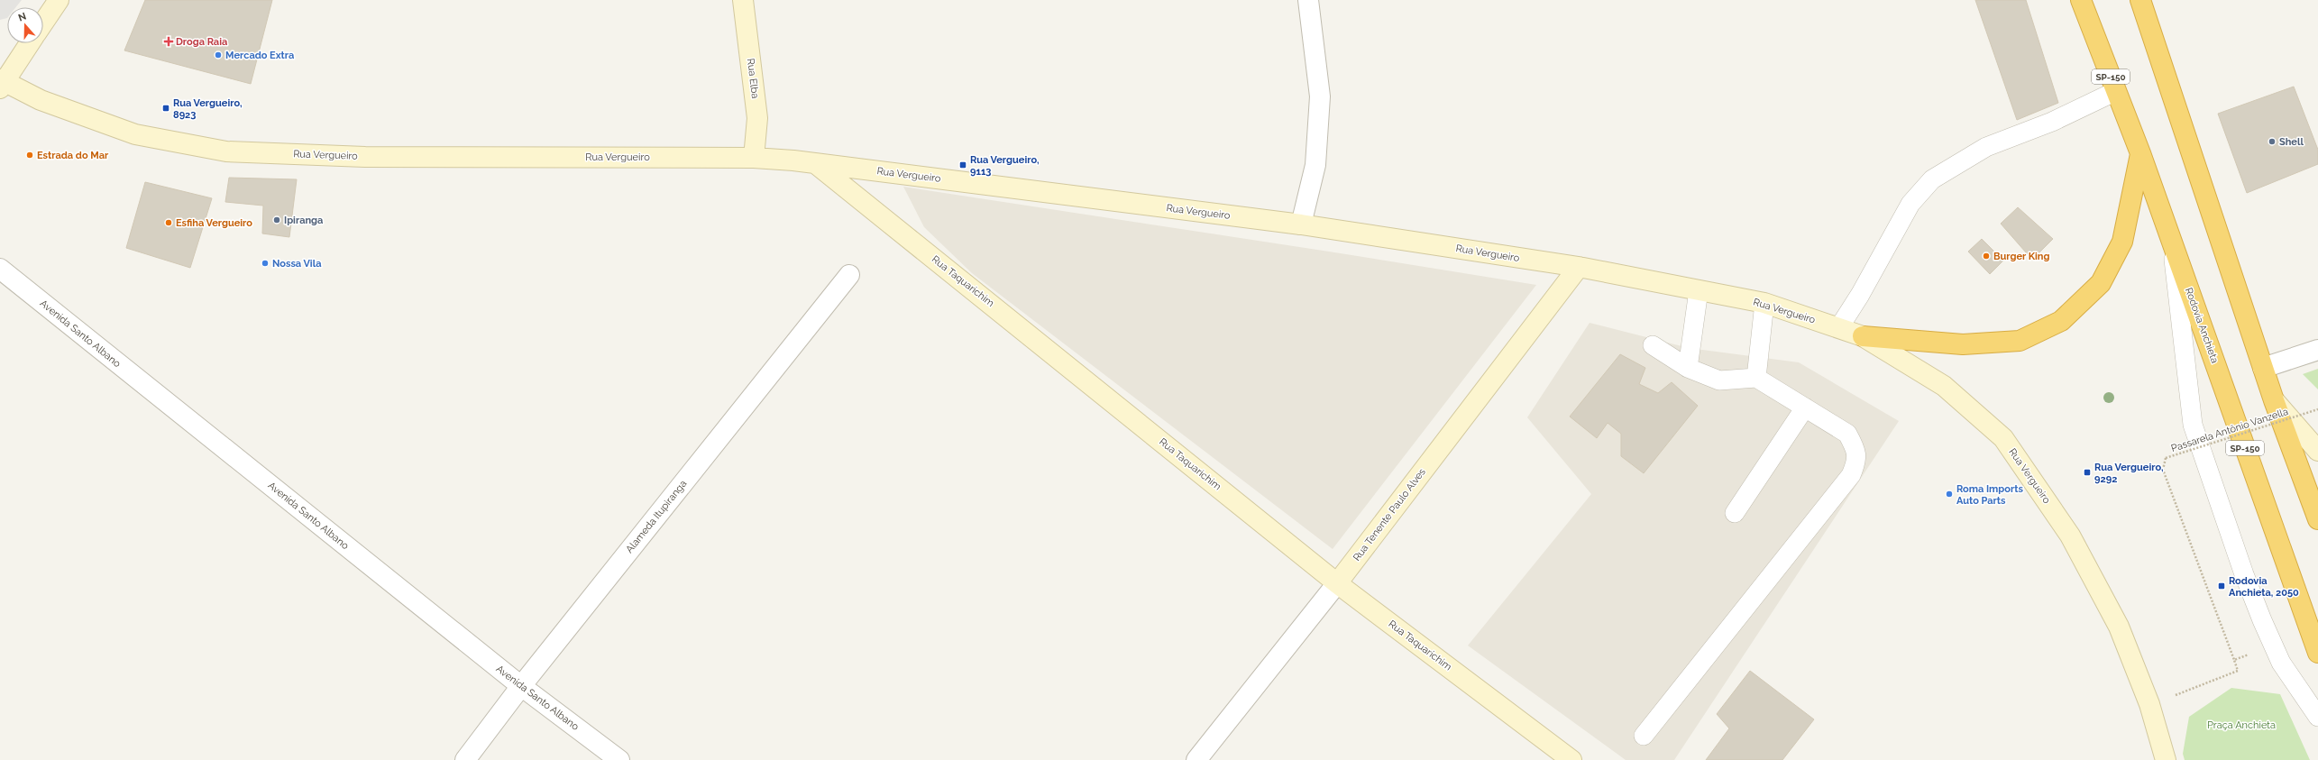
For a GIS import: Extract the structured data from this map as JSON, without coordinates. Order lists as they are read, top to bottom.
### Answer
{
  "streets": {
    "highway": ["SP-150", "Rodovia Anchieta"],
    "main road": [
      "Rua Elba",
      "Rua Vergueiro",
      "Rua Taquarichim",
      "Rua Tenente Paulo Alves"
    ],
    "street": ["Avenida Santo Albano", "Alameda Itupiranga"],
    "path": ["Passarela Antônio Vanzella"]
  },
  "crossings": [
    ["Rua Elba", "Rua Vergueiro"],
    ["Rua Vergueiro", "Rua Taquarichim"],
    ["Rua Vergueiro", "Rua Tenente Paulo Alves"],
    ["Rua Taquarichim", "Rua Tenente Paulo Alves"],
    ["Avenida Santo Albano", "Alameda Itupiranga"]
  ],
  "parks": ["Praça Anchieta"],
  "places": {
    "health": ["Droga Raia"],
    "other": [
      "Mercado Extra",
      "Shell",
      "Estrada do Mar",
      "Ipiranga",
      "Esfiha Vergueiro",
      "Burger King",
      "Nossa Vila",
      "Roma Imports Auto Parts"
    ],
    "transit": [
      "Rua Vergueiro, 8923",
      "Rua Vergueiro, 9113",
      "Rua Vergueiro, 9292",
      "Rodovia Anchieta, 2050"
    ]
  },
  "north": "top"
}
